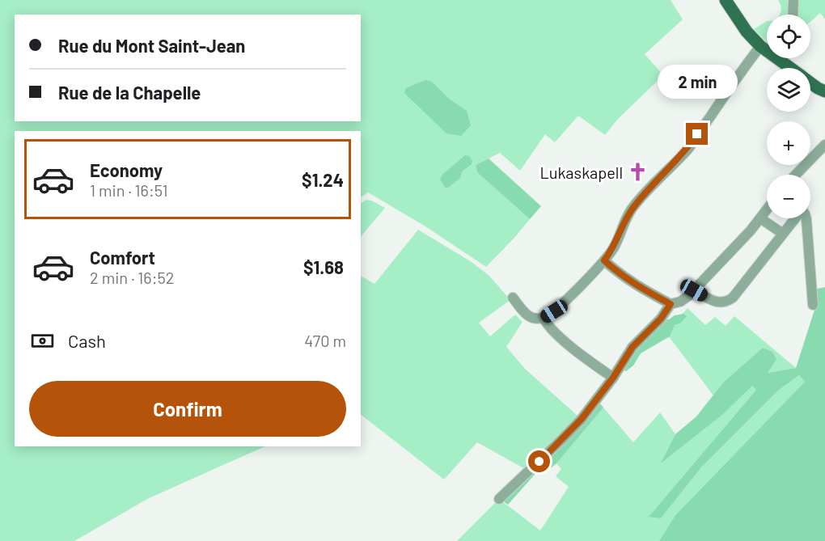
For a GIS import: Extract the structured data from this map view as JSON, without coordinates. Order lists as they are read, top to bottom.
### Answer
{
  "places": {
    "church": ["Lukaskapell"]
  },
  "page": {
    "map_buttons": ["+", "−"],
    "banner": ["Rue du Mont Saint-Jean", "Rue de la Chapelle"],
    "bubble": "2 min",
    "list": [
      {
        "name": "Economy",
        "note": "1 min · 16:51",
        "value": "$1.24"
      },
      {
        "name": "Comfort",
        "note": "2 min · 16:52",
        "value": "$1.68"
      }
    ],
    "pay": ["Cash", "470 m"],
    "buttons": "Confirm"
  }
}
